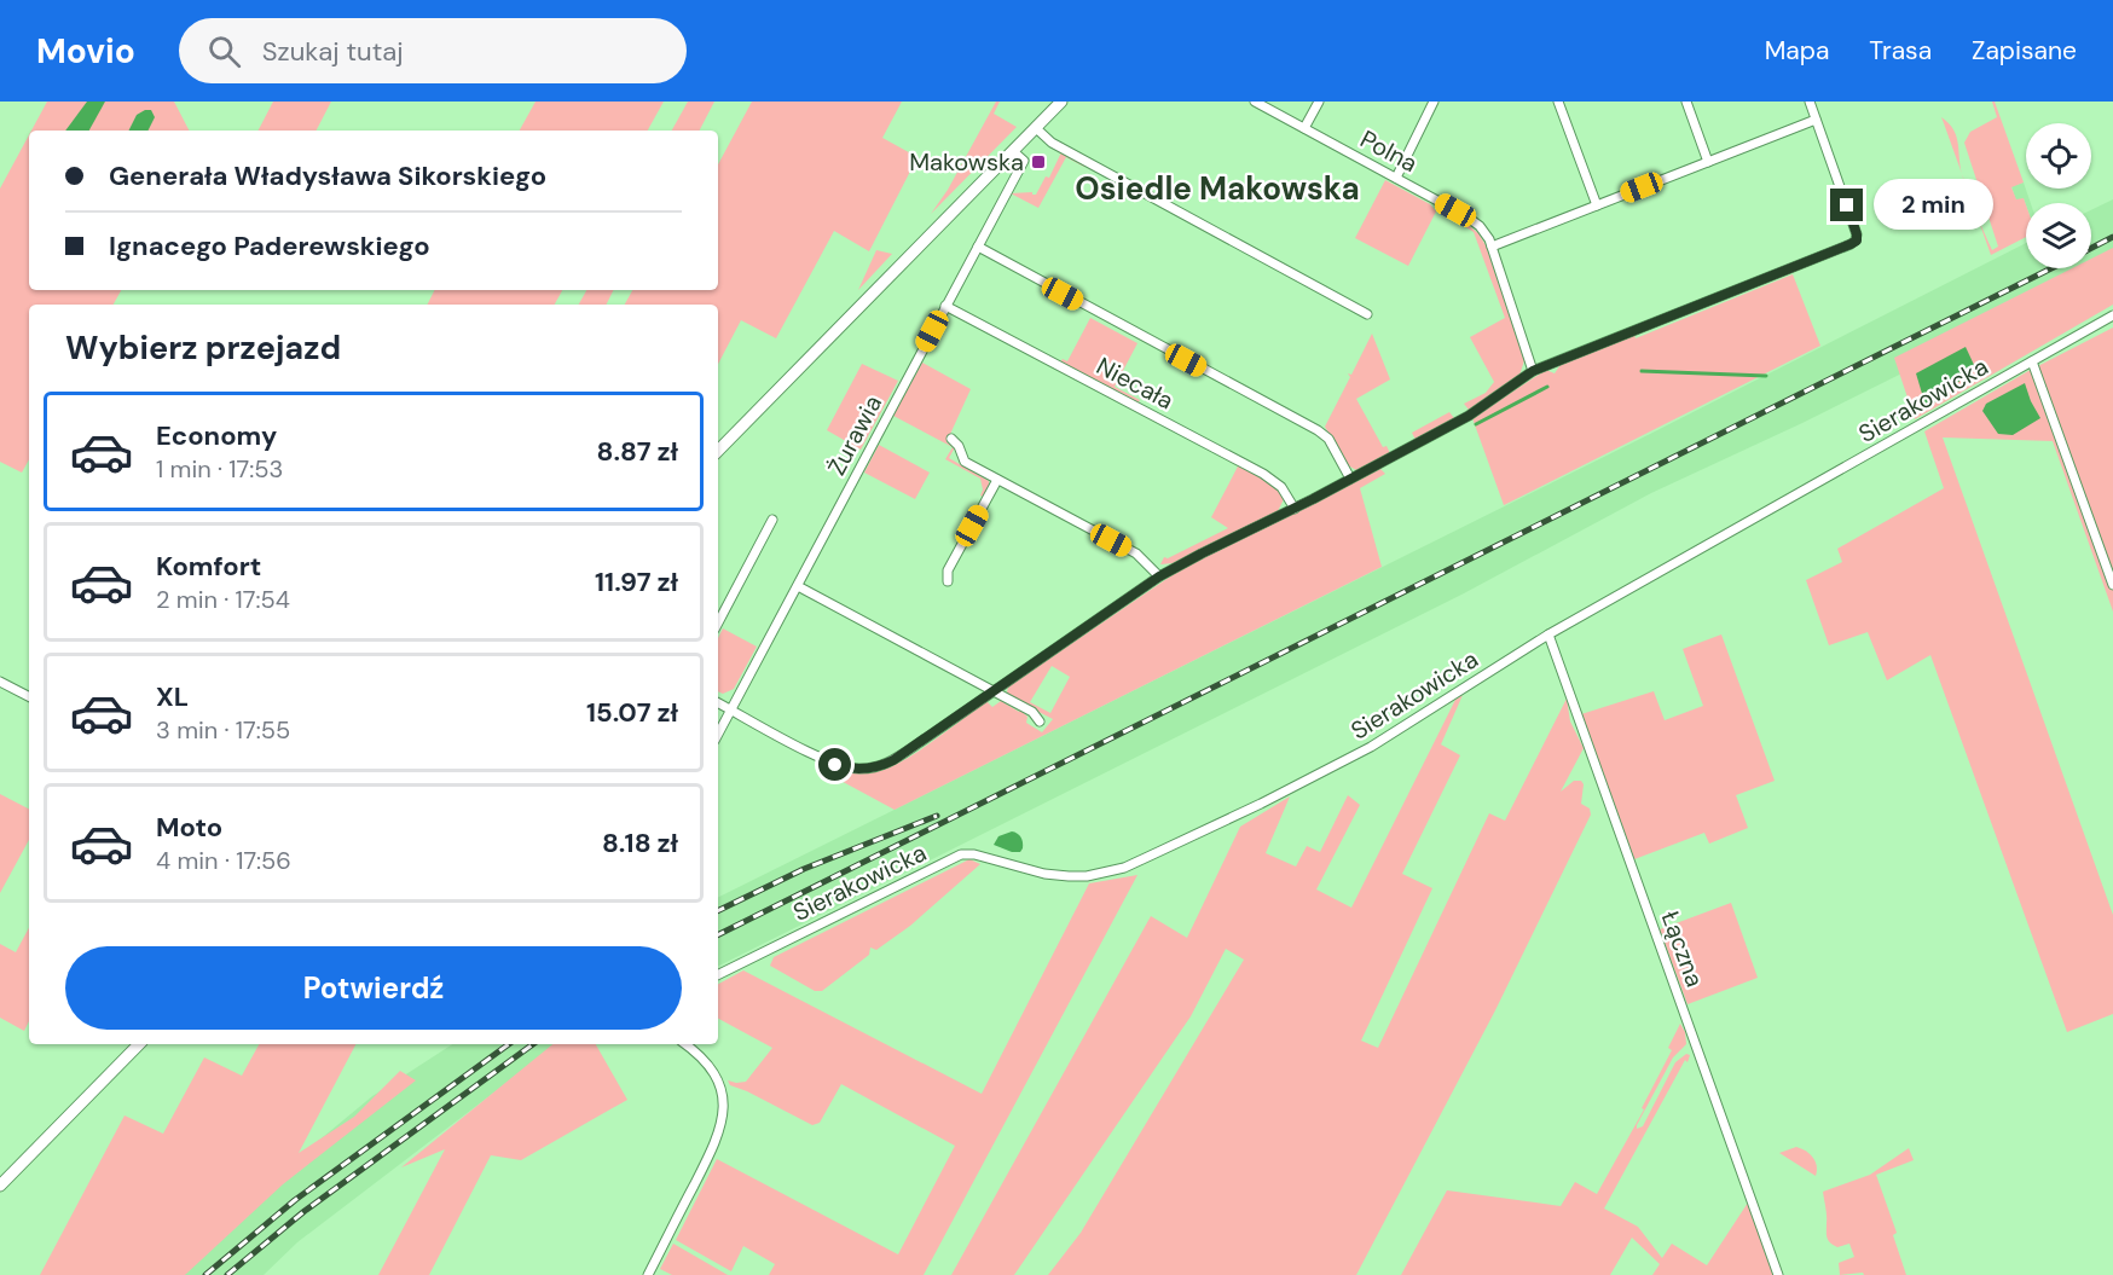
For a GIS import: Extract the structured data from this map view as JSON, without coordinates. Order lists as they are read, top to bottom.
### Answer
{
  "streets": {
    "street": [
      "Polna",
      "Niecała",
      "Sierakowicka",
      "Żurawia",
      "Łączna"
    ]
  },
  "crossings": [
    ["Niecała", "Żurawia"],
    ["Sierakowicka", "Łączna"]
  ],
  "districts": ["Osiedle Makowska"],
  "places": {
    "transit": ["Makowska"]
  },
  "page": {
    "header": "Movio",
    "search": "Szukaj tutaj",
    "nav": ["Mapa", "Trasa", "Zapisane"],
    "banner": ["Generała Władysława Sikorskiego", "Ignacego Paderewskiego"],
    "bubble": "2 min",
    "heading": "Wybierz przejazd",
    "list": [
      {
        "name": "Economy",
        "note": "1 min · 17:53",
        "value": "8.87 zł"
      },
      {
        "name": "Komfort",
        "note": "2 min · 17:54",
        "value": "11.97 zł"
      },
      {
        "name": "XL",
        "note": "3 min · 17:55",
        "value": "15.07 zł"
      },
      {
        "name": "Moto",
        "note": "4 min · 17:56",
        "value": "8.18 zł"
      }
    ],
    "buttons": "Potwierdź"
  }
}
